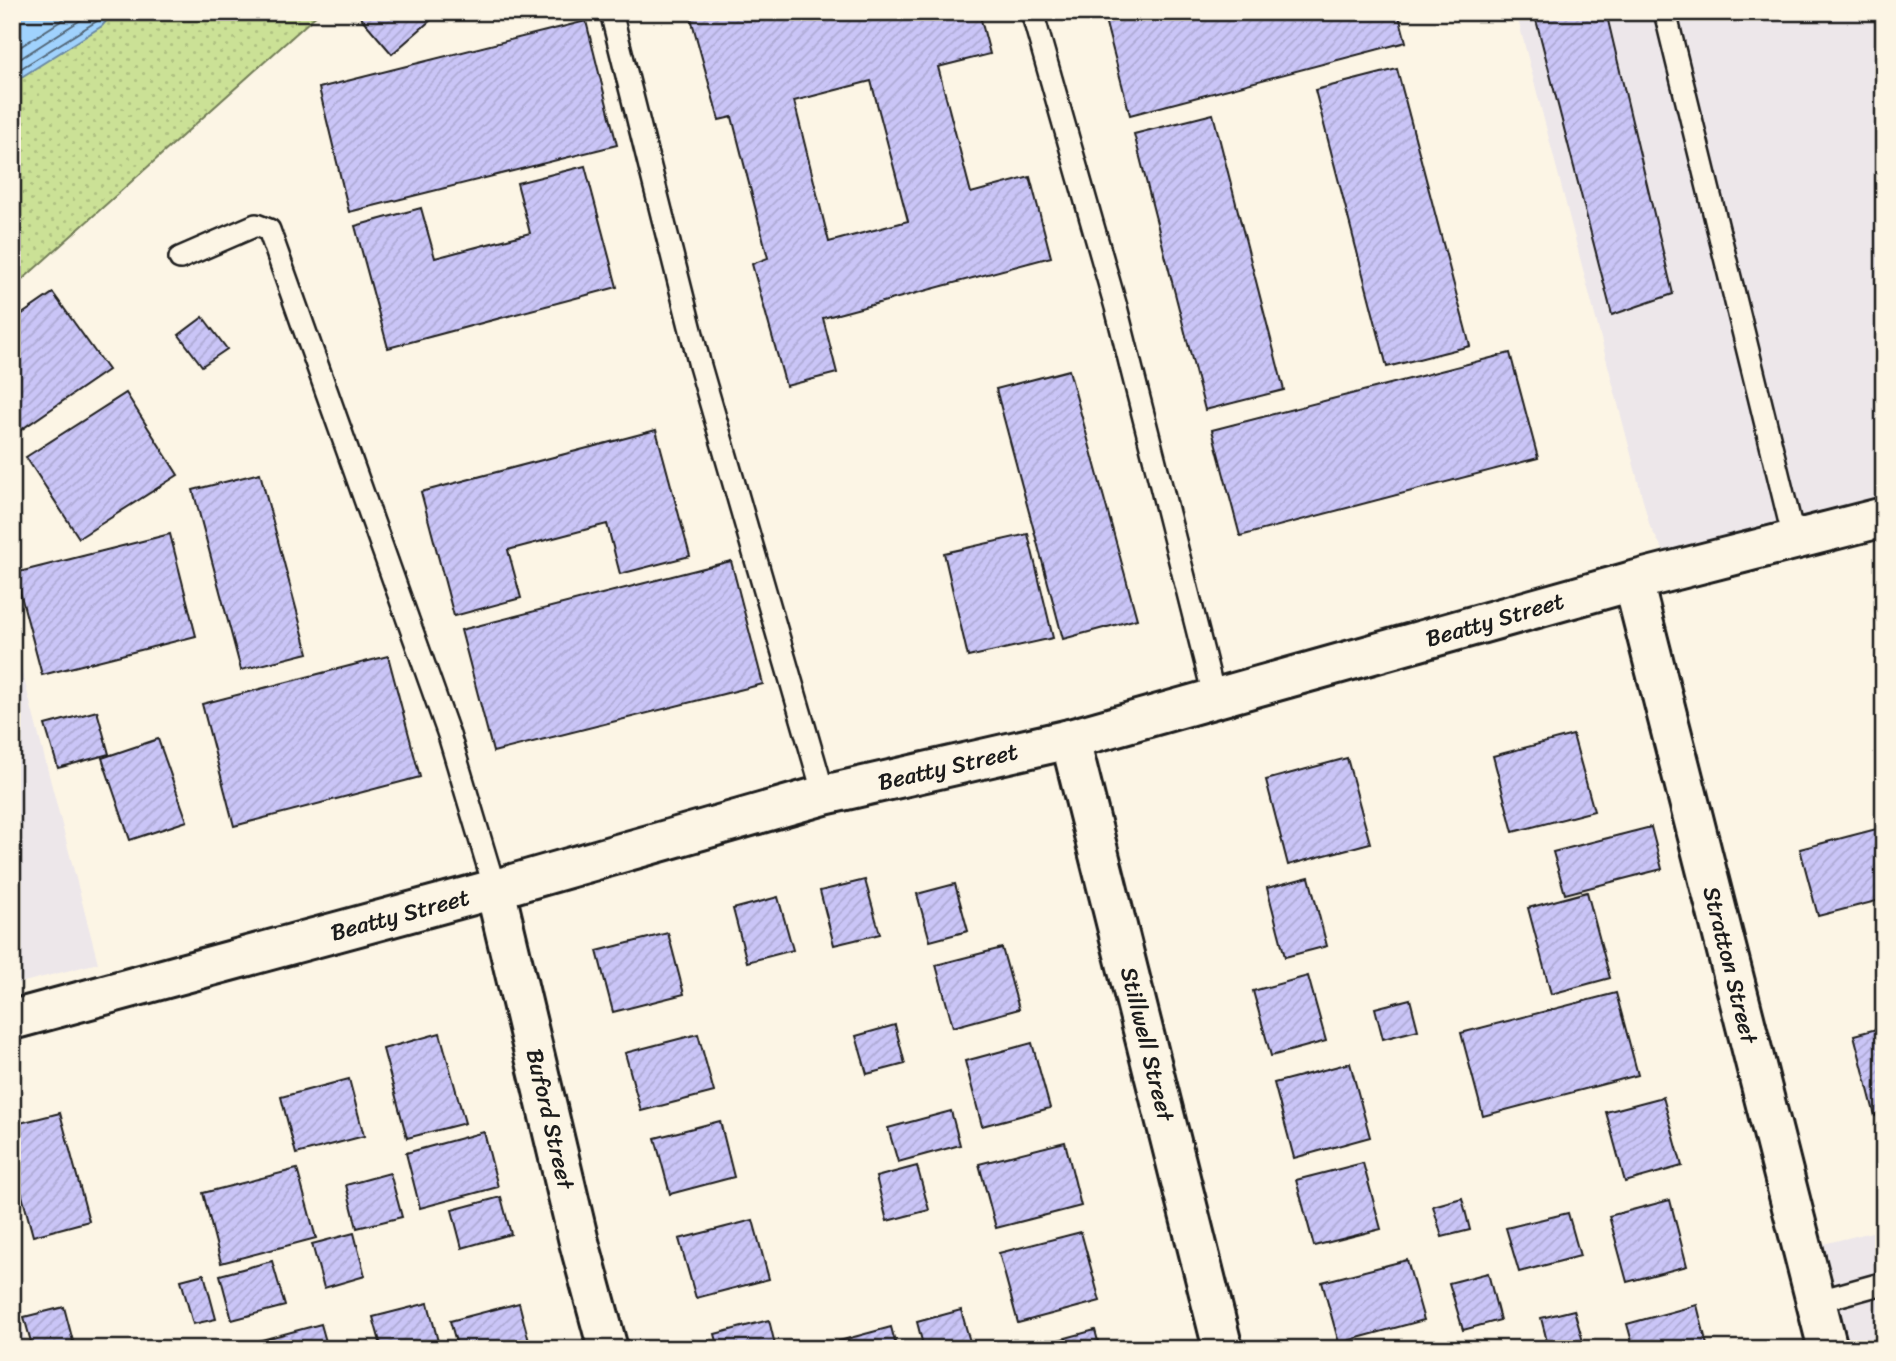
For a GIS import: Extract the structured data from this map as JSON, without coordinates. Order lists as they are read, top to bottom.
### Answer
{
  "streets": {
    "street": [
      "Beatty Street",
      "Stratton Street",
      "Stillwell Street",
      "Buford Street"
    ]
  },
  "crossings": [
    ["Beatty Street", "Stratton Street"],
    ["Beatty Street", "Stillwell Street"],
    ["Beatty Street", "Buford Street"]
  ]
}
